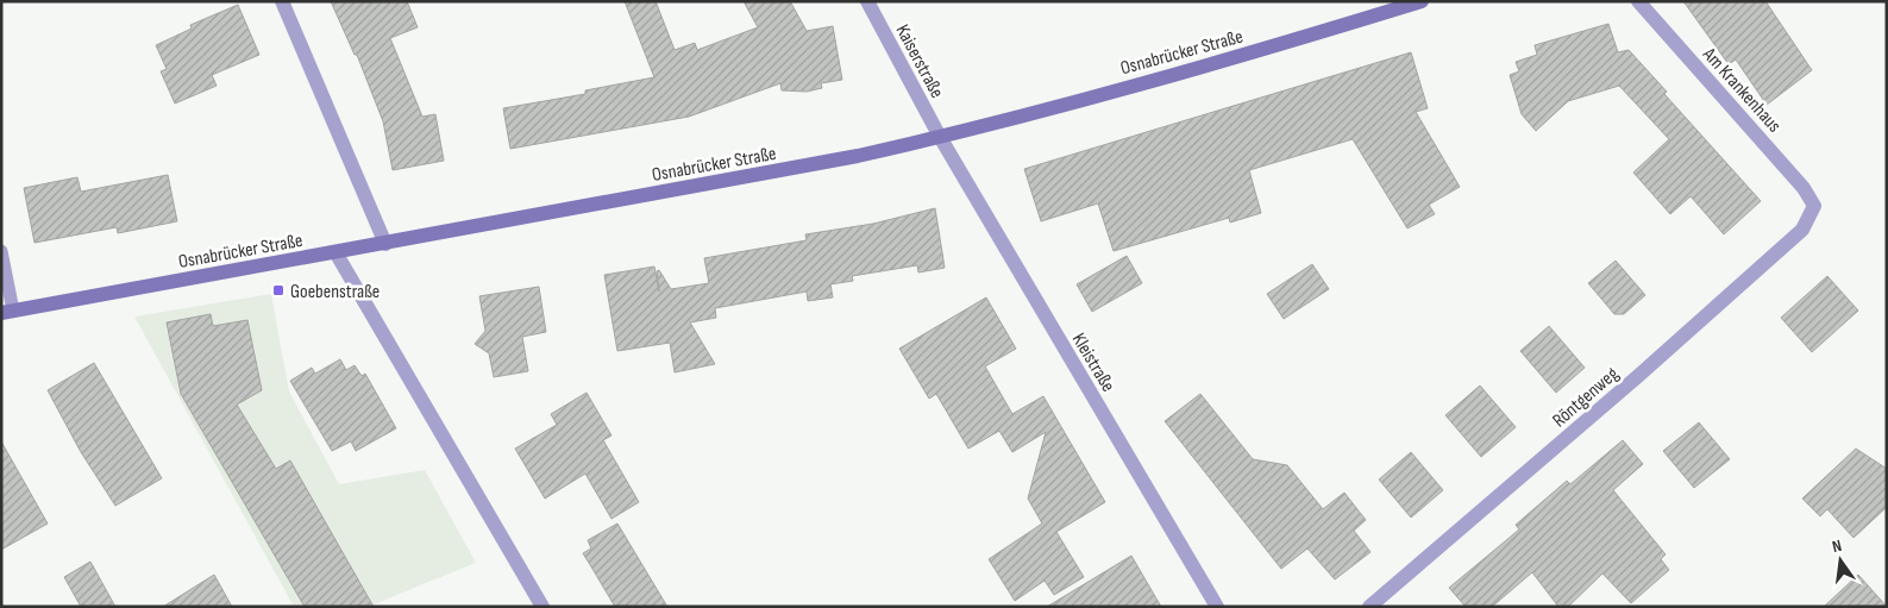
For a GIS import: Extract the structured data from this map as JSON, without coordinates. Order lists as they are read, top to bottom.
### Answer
{
  "streets": {
    "street": [
      "Osnabrücker Straße",
      "Kaiserstraße",
      "Am Krankenhaus",
      "Kleistraße",
      "Röntgenweg"
    ]
  },
  "crossings": [
    ["Osnabrücker Straße", "Kaiserstraße"],
    ["Osnabrücker Straße", "Kleistraße"],
    ["Kaiserstraße", "Kleistraße"],
    ["Am Krankenhaus", "Röntgenweg"]
  ],
  "places": {
    "transit": ["Goebenstraße"]
  },
  "north": "top"
}
